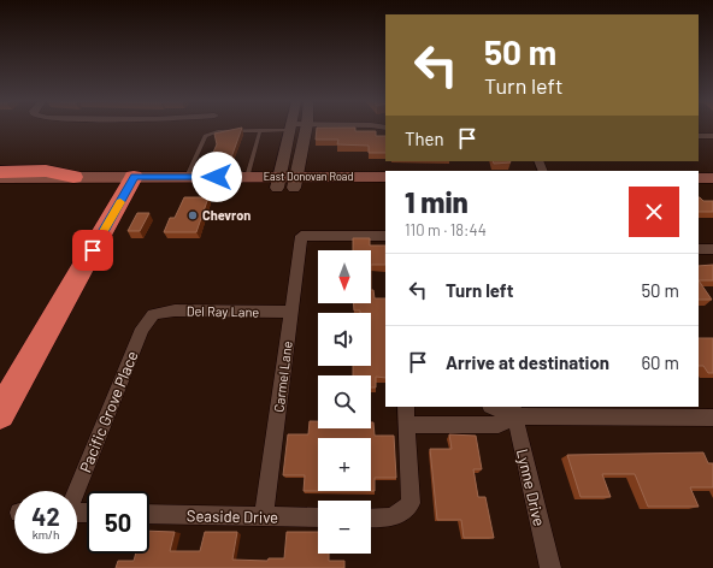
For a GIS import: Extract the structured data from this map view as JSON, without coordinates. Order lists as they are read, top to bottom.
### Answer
{
  "streets": {
    "main road": ["East Donovan Road"],
    "street": [
      "Del Ray Lane",
      "Carmel Lane",
      "Pacific Grove Place",
      "Lynne Drive",
      "Seaside Drive"
    ]
  },
  "crossings": [
    ["Del Ray Lane", "Carmel Lane"],
    ["Del Ray Lane", "Pacific Grove Place"],
    ["Carmel Lane", "Seaside Drive"]
  ],
  "places": ["Chevron"],
  "north": "bottom",
  "page": {
    "turn": ["50 m", "Turn left"],
    "then": "Then",
    "heading": ["1 min", "110 m · 18:44"],
    "map_buttons": ["+", "−"],
    "list": [
      {
        "name": "Turn left",
        "value": "50 m"
      },
      {
        "name": "Arrive at destination",
        "value": "60 m"
      }
    ],
    "speed": "42 km/h",
    "limit": "50"
  }
}
